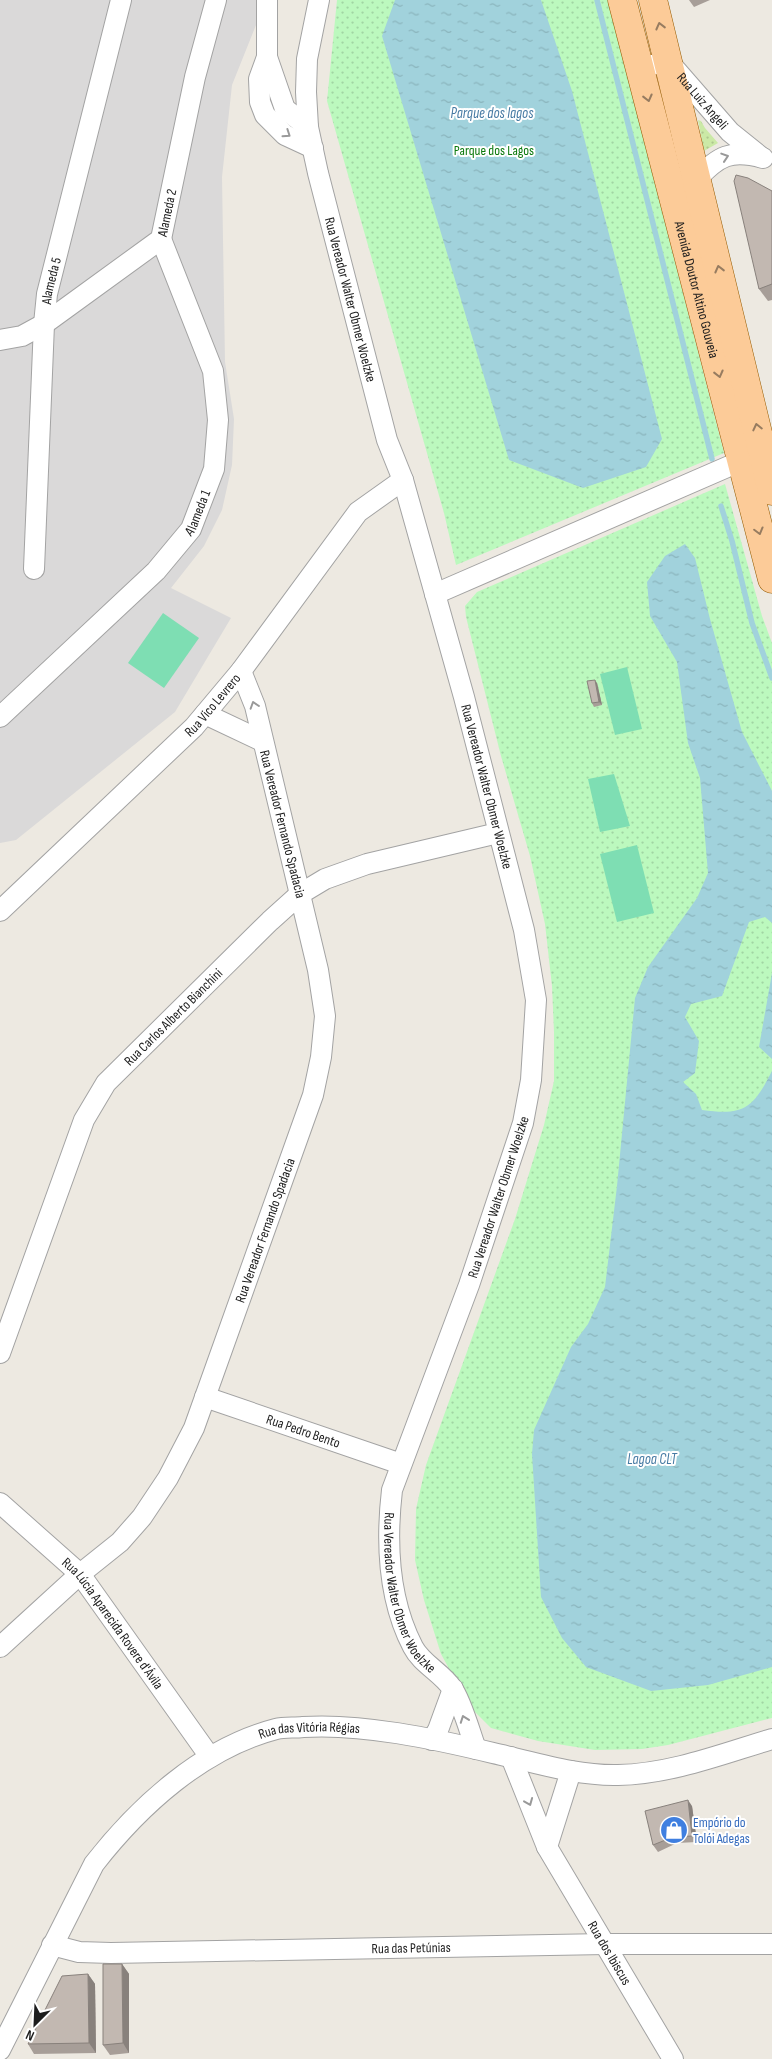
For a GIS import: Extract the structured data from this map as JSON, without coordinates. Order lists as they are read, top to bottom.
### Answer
{
  "streets": {
    "main road": ["Avenida Doutor Altino Gouveia"],
    "street": [
      "Rua Luiz Angeli",
      "Alameda 2",
      "Alameda 5",
      "Rua Vereador Walter Obmer Woelzke",
      "Alameda 1",
      "Rua Vico Levrero",
      "Rua Vereador Fernando Spadacia",
      "Rua Carlos Alberto Bianchini",
      "Rua Pedro Bento",
      "Rua Lúcia Aparecida Rovere d'Ávila",
      "Rua das Vitória Régias",
      "Rua das Petúnias",
      "Rua dos Ibiscus"
    ]
  },
  "crossings": [
    ["Rua Luiz Angeli", "Avenida Doutor Altino Gouveia"],
    ["Alameda 2", "Alameda 5"],
    ["Alameda 2", "Alameda 1"],
    ["Rua Vereador Walter Obmer Woelzke", "Rua Vico Levrero"],
    ["Rua Vereador Walter Obmer Woelzke", "Rua Carlos Alberto Bianchini"],
    ["Rua Vereador Walter Obmer Woelzke", "Rua Pedro Bento"],
    ["Rua Vereador Walter Obmer Woelzke", "Rua das Vitória Régias"],
    ["Rua Vico Levrero", "Rua Vereador Fernando Spadacia"],
    ["Rua Vereador Fernando Spadacia", "Rua Carlos Alberto Bianchini"],
    ["Rua Vereador Fernando Spadacia", "Rua Pedro Bento"],
    ["Rua Vereador Fernando Spadacia", "Rua Lúcia Aparecida Rovere d'Ávila"],
    ["Rua Lúcia Aparecida Rovere d'Ávila", "Rua das Vitória Régias"],
    ["Rua das Vitória Régias", "Rua das Petúnias"],
    ["Rua das Vitória Régias", "Rua dos Ibiscus"],
    ["Rua das Petúnias", "Rua dos Ibiscus"]
  ],
  "water": ["Parque dos lagos", "Lagoa CLT"],
  "parks": ["Parque dos Lagos"],
  "places": {
    "shop": ["Empório do Tolói Adegas"]
  },
  "north": "bottom left"
}
